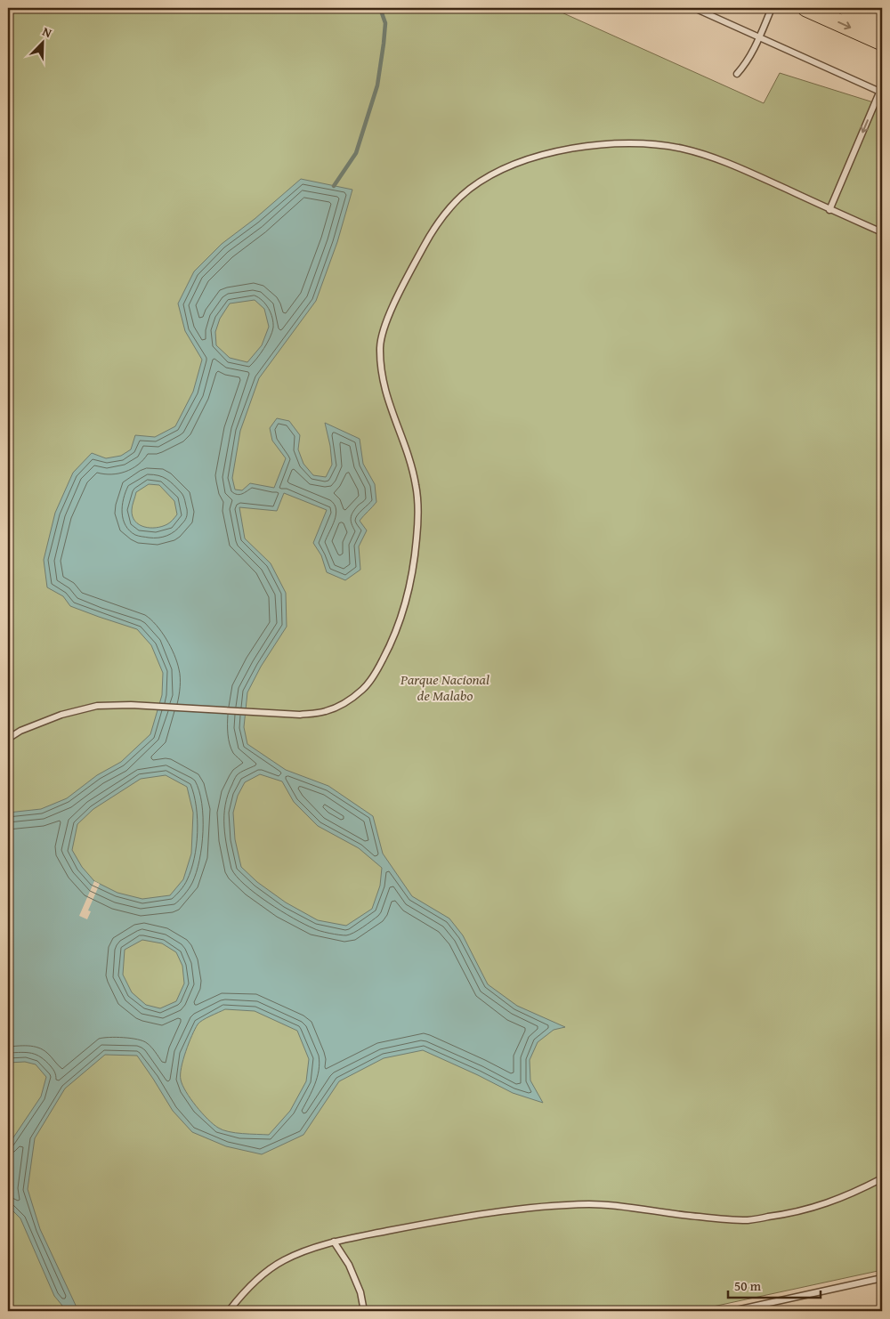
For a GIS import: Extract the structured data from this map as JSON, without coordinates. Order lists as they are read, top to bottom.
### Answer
{
  "parks": ["Parque Nacional de Malabo"],
  "scale_bar": "50 m",
  "north": "top right"
}
